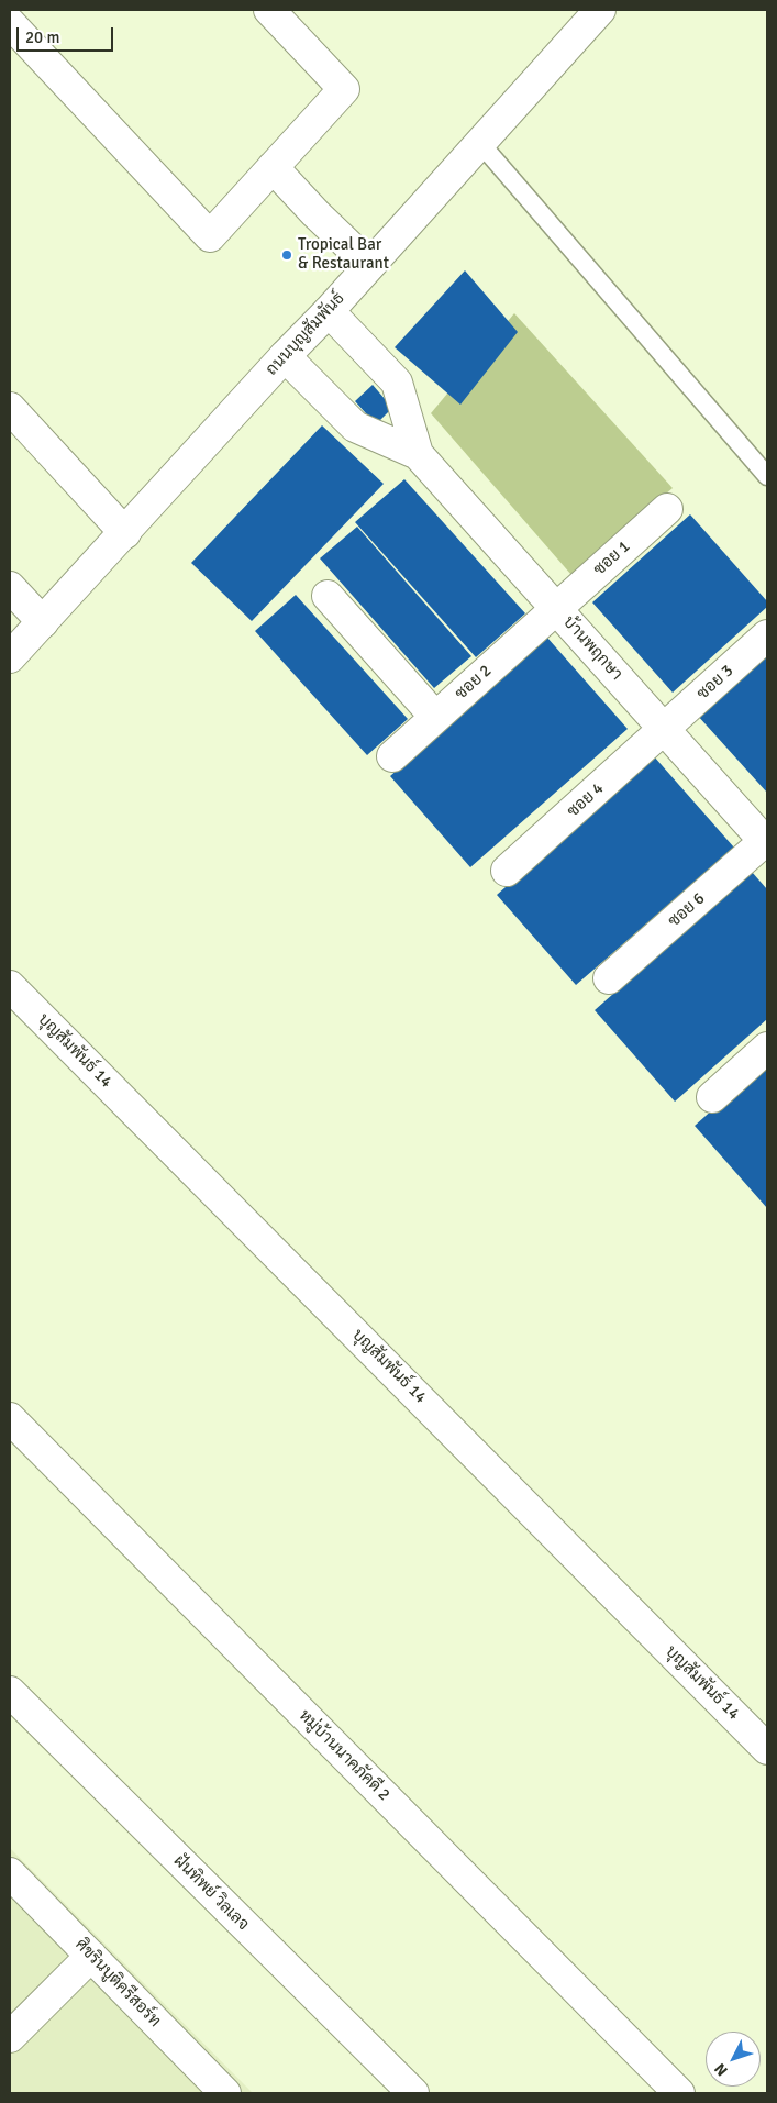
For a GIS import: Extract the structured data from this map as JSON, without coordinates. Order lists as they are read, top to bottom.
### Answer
{
  "streets": {
    "street": [
      "ถนนบุญสัมพันธ์",
      "ซอย 1",
      "บ้านพฤกษา",
      "ซอย 2",
      "ซอย 3",
      "ซอย 4",
      "ซอย 6",
      "บุญสัมพันธ์ 14",
      "หมู่บ้านนาคภัคดี 2",
      "ฝันทิพย์ วิลเลจ",
      "ศิขรินบูติครีสอร์ท"
    ]
  },
  "crossings": [
    ["ถนนบุญสัมพันธ์", "บ้านพฤกษา"],
    ["ซอย 1", "บ้านพฤกษา"],
    ["ซอย 1", "ซอย 2"],
    ["บ้านพฤกษา", "ซอย 2"],
    ["บ้านพฤกษา", "ซอย 3"],
    ["บ้านพฤกษา", "ซอย 4"],
    ["บ้านพฤกษา", "ซอย 6"],
    ["ซอย 3", "ซอย 4"]
  ],
  "places": ["Tropical Bar & Restaurant"],
  "scale_bar": "20 m",
  "north": "bottom left"
}
